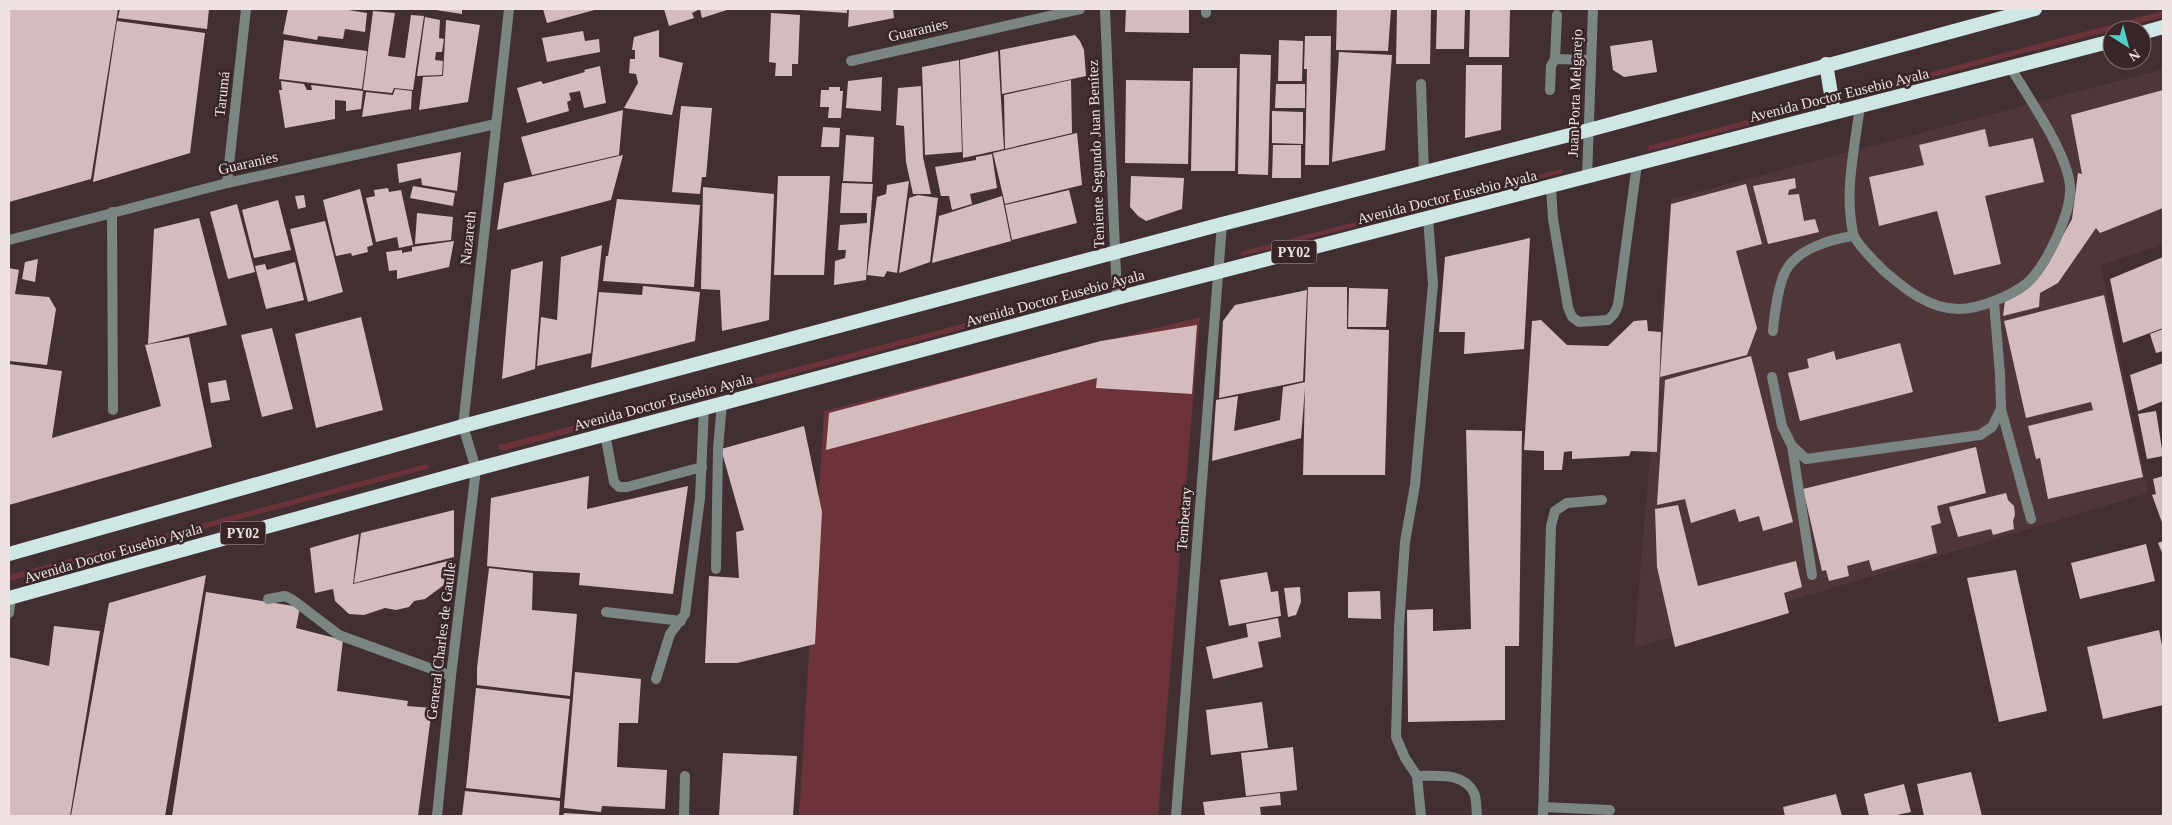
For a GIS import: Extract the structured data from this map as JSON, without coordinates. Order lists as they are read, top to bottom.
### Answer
{
  "streets": {
    "highway": ["Avenida Doctor Eusebio Ayala", "PY02"],
    "street": [
      "Guaranies",
      "Juan Porta Melgarejo",
      "Tarumá",
      "Teniente Segundo Juan Benítez",
      "Nazareth",
      "Tembetary",
      "General Charles de Gaulle"
    ]
  },
  "crossings": [
    ["Guaranies", "Tarumá"],
    ["Guaranies", "Nazareth"],
    ["Juan Porta Melgarejo", "Avenida Doctor Eusebio Ayala"],
    ["Avenida Doctor Eusebio Ayala", "Teniente Segundo Juan Benítez"],
    ["Avenida Doctor Eusebio Ayala", "Nazareth"],
    ["Avenida Doctor Eusebio Ayala", "Tembetary"],
    ["Avenida Doctor Eusebio Ayala", "General Charles de Gaulle"],
    ["Nazareth", "General Charles de Gaulle"]
  ],
  "north": "bottom right"
}
